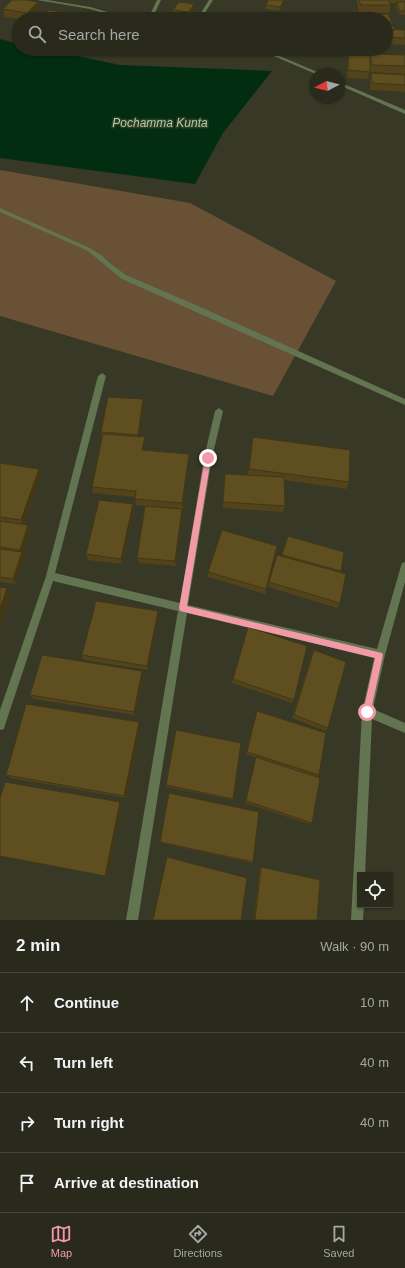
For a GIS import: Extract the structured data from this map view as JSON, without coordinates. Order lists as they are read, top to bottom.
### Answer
{
  "water": ["Pochamma Kunta"],
  "north": "left",
  "page": {
    "search": "Search here",
    "heading": ["2 min", "Walk · 90 m"],
    "list": [
      ["Continue", "10 m"],
      ["Turn left", "40 m"],
      ["Turn right", "40 m"],
      "Arrive at destination"
    ],
    "nav": ["Map", "Directions", "Saved"]
  }
}
